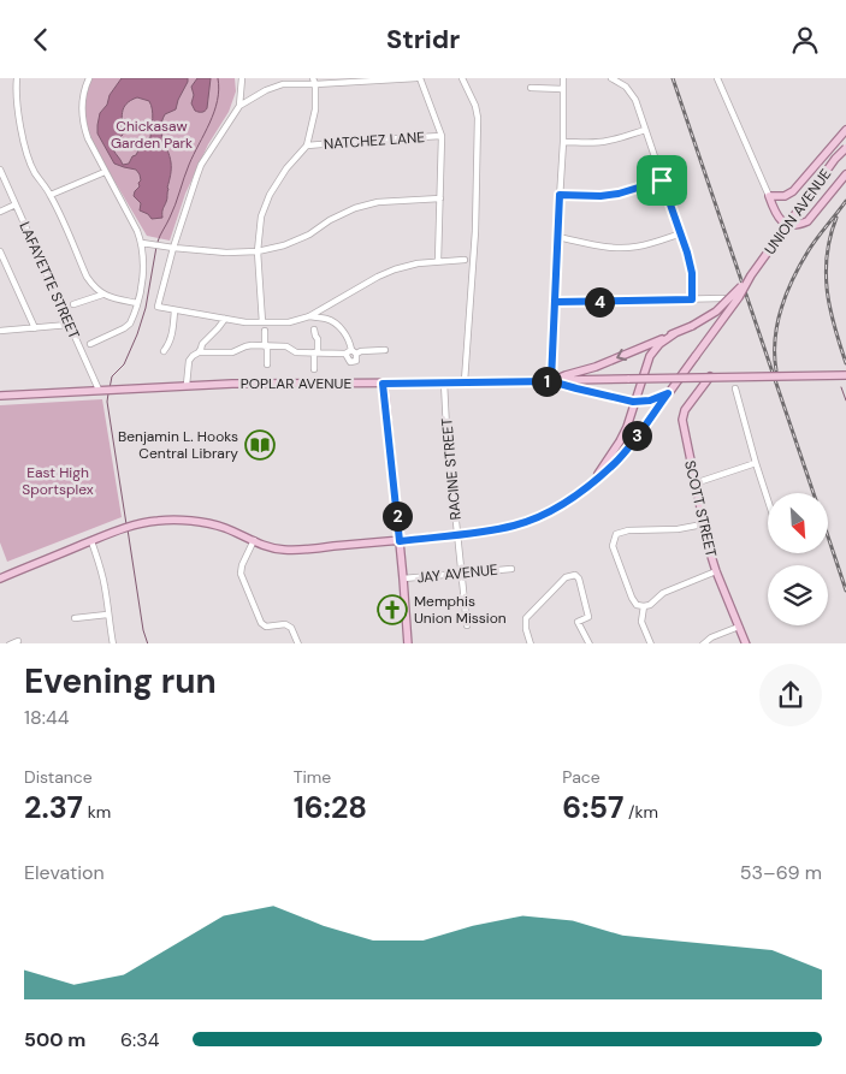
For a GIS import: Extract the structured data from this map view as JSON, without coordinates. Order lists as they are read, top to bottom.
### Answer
{
  "streets": {
    "main road": ["UNION AVENUE", "POPLAR AVENUE", "SCOTT STREET"],
    "street": [
      "NATCHEZ LANE",
      "LAFAYETTE STREET",
      "RACINE STREET",
      "JAY AVENUE"
    ]
  },
  "crossings": [
    ["UNION AVENUE", "POPLAR AVENUE"],
    ["UNION AVENUE", "RACINE STREET"],
    ["LAFAYETTE STREET", "POPLAR AVENUE"],
    ["POPLAR AVENUE", "RACINE STREET"],
    ["POPLAR AVENUE", "SCOTT STREET"],
    ["RACINE STREET", "JAY AVENUE"]
  ],
  "parks": ["Chickasaw Garden Park", "East High Sportsplex"],
  "places": {
    "library": ["Benjamin L. Hooks Central Library"],
    "church": ["Memphis Union Mission"]
  },
  "north": "bottom right",
  "page": {
    "header": "Stridr",
    "pins": [
      "4",
      "1",
      "3",
      "2"
    ],
    "heading": ["Evening run", "18:44"],
    "stats": [
      ["Distance", "2.37 km"],
      ["Time", "16:28"],
      ["Pace", "6:57 /km"]
    ],
    "chart": ["Elevation", "53–69 m"],
    "list": [
      {
        "name": "500 m",
        "note": "6:34"
      }
    ]
  }
}
